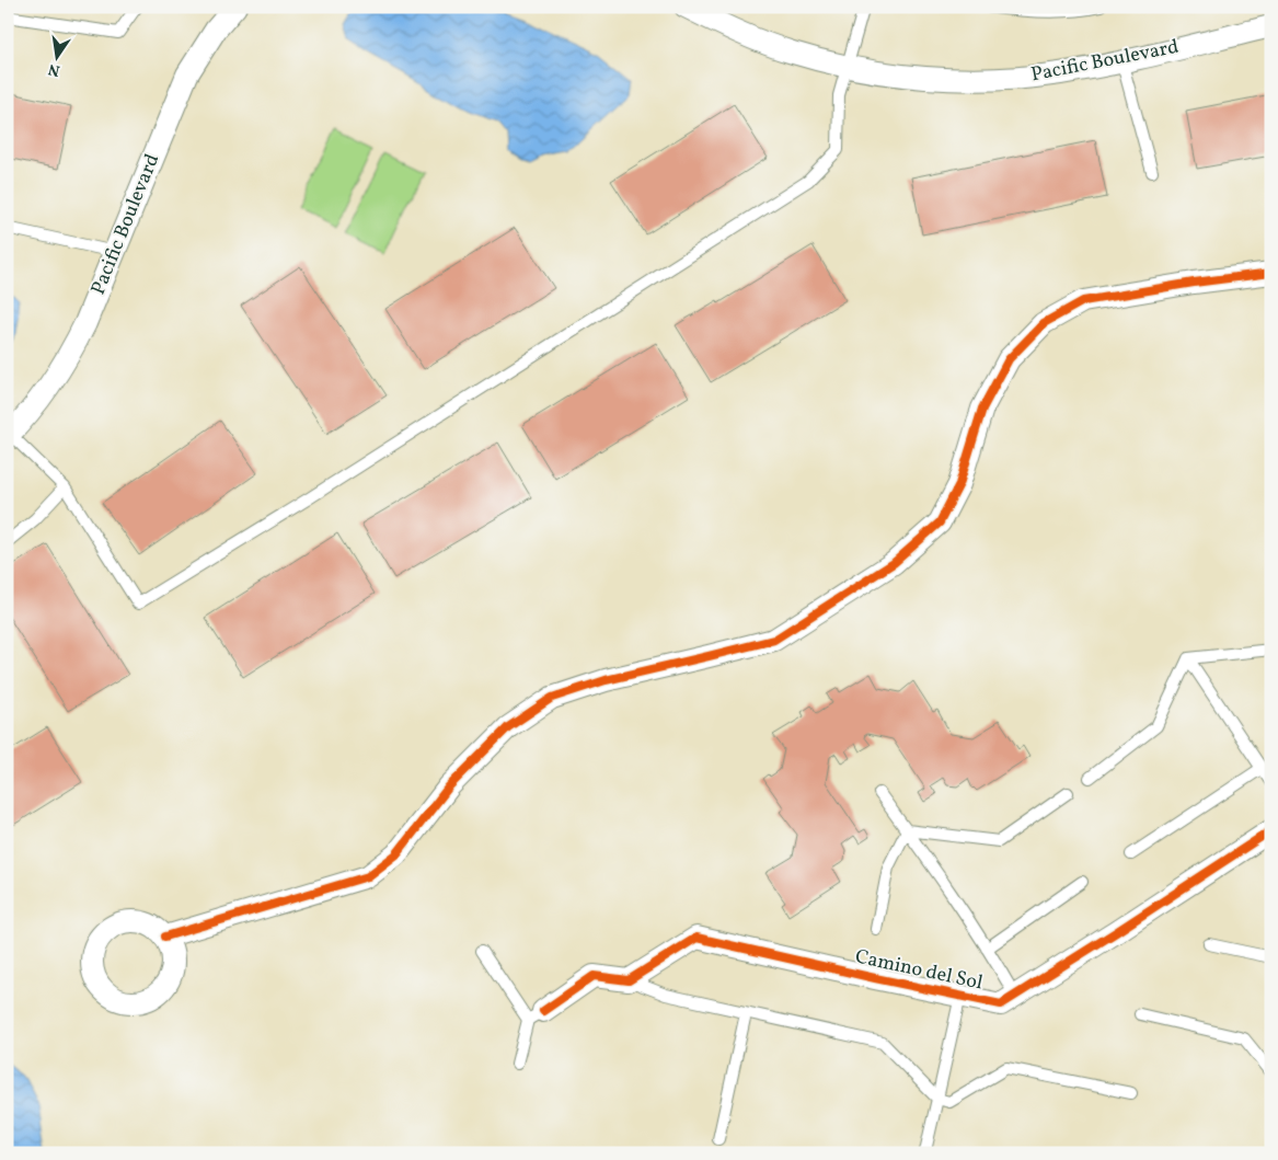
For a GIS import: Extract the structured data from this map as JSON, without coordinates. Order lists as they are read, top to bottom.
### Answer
{
  "streets": {
    "street": ["Pacific Boulevard", "Camino del Sol"]
  },
  "north": "bottom"
}
